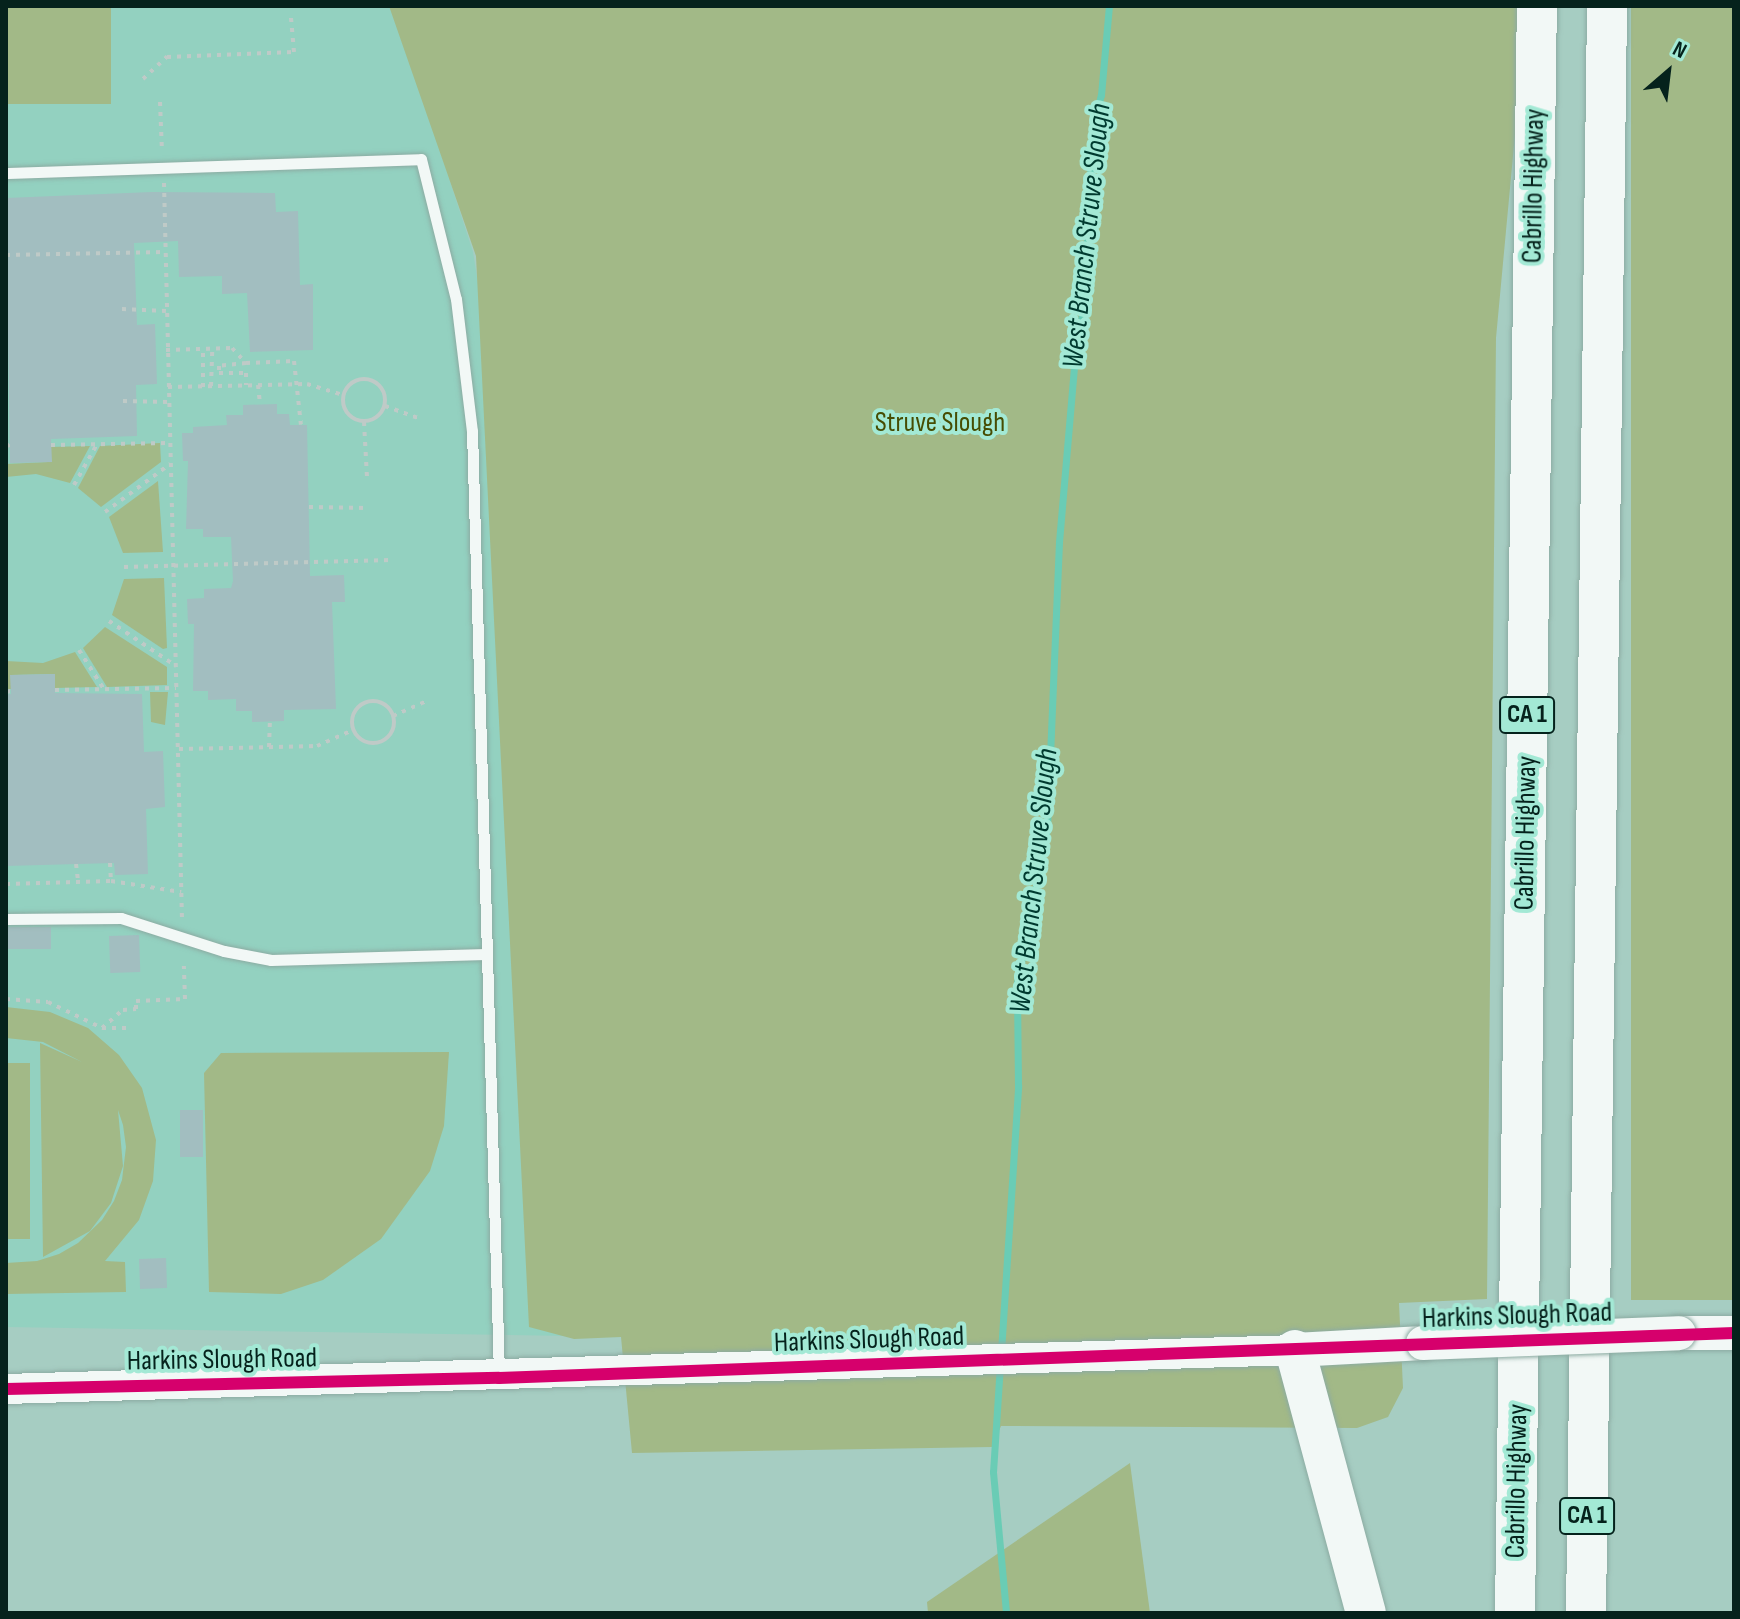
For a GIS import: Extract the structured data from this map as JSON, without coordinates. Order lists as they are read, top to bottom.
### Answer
{
  "streets": {
    "highway": ["Cabrillo Highway", "CA 1"],
    "main road": ["Harkins Slough Road"]
  },
  "water": ["West Branch Struve Slough"],
  "parks": ["Struve Slough"],
  "north": "top right"
}
